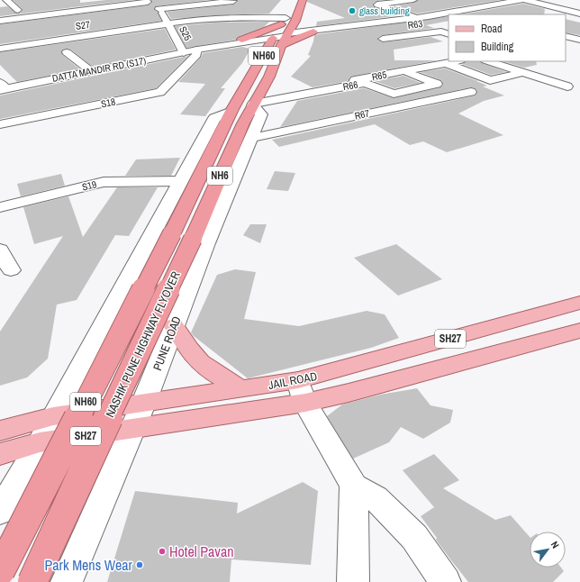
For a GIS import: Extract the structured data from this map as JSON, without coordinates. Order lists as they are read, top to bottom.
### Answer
{
  "streets": {
    "highway": ["NH60", "NH6", "NASHIK PUNE HIGHWAY FLYOVER"],
    "main road": ["SH27", "JAIL ROAD"],
    "street": [
      "R63",
      "S27",
      "S25",
      "DATTA MANDIR RD (S17)",
      "R65",
      "R66",
      "S18",
      "R67",
      "S19",
      "PUNE ROAD"
    ]
  },
  "crossings": [
    ["S27", "S25"],
    ["S27", "NH60"],
    ["S25", "DATTA MANDIR RD (S17)"],
    ["NH60", "DATTA MANDIR RD (S17)"],
    ["NH60", "NH6"],
    ["NH60", "NASHIK PUNE HIGHWAY FLYOVER"],
    ["DATTA MANDIR RD (S17)", "S18"],
    ["DATTA MANDIR RD (S17)", "NH6"],
    ["R65", "R66"],
    ["R65", "NH6"],
    ["R65", "PUNE ROAD"],
    ["R65", "NASHIK PUNE HIGHWAY FLYOVER"],
    ["R66", "R67"],
    ["R67", "PUNE ROAD"],
    ["NH6", "PUNE ROAD"],
    ["NH6", "NASHIK PUNE HIGHWAY FLYOVER"],
    ["PUNE ROAD", "NASHIK PUNE HIGHWAY FLYOVER"],
    ["PUNE ROAD", "JAIL ROAD"]
  ],
  "places": ["glass building", "Hotel Pavan", "Park Mens Wear"],
  "legend": ["Road", "Building"],
  "north": "top right"
}
